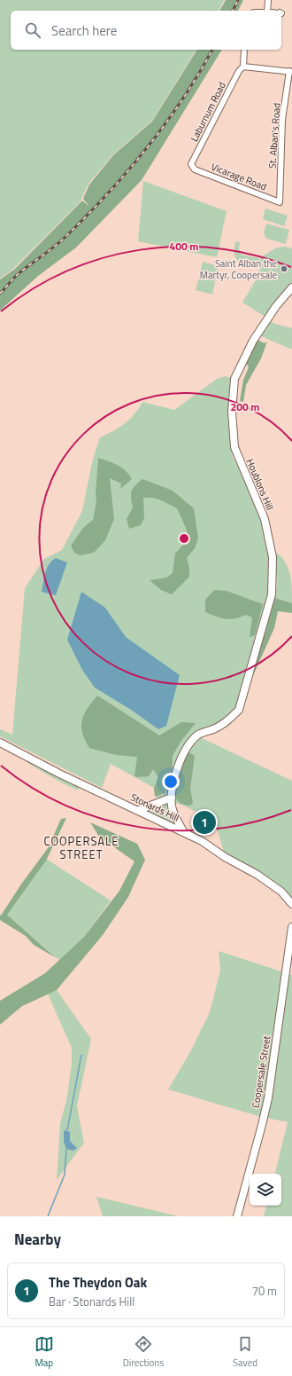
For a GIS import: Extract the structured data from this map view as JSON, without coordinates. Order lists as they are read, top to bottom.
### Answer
{
  "streets": {
    "street": [
      "Laburnum Road",
      "St. Alban's Road",
      "Vicarage Road",
      "Houblons Hill",
      "Stonards Hill",
      "Coopersale Street"
    ]
  },
  "crossings": [
    ["Laburnum Road", "Vicarage Road"],
    ["St. Alban's Road", "Vicarage Road"],
    ["Houblons Hill", "Stonards Hill"]
  ],
  "districts": ["COOPERSALE STREET"],
  "places": ["Saint Alban the Martyr, Coopersale"],
  "page": {
    "search": "Search here",
    "pins": "1",
    "heading": "Nearby",
    "list": [
      {
        "mark": "1",
        "name": "The Theydon Oak",
        "note": "Bar · Stonards Hill",
        "value": "70 m"
      }
    ],
    "nav": ["Map", "Directions", "Saved"]
  },
  "rings": ["400 m", "200 m"]
}
